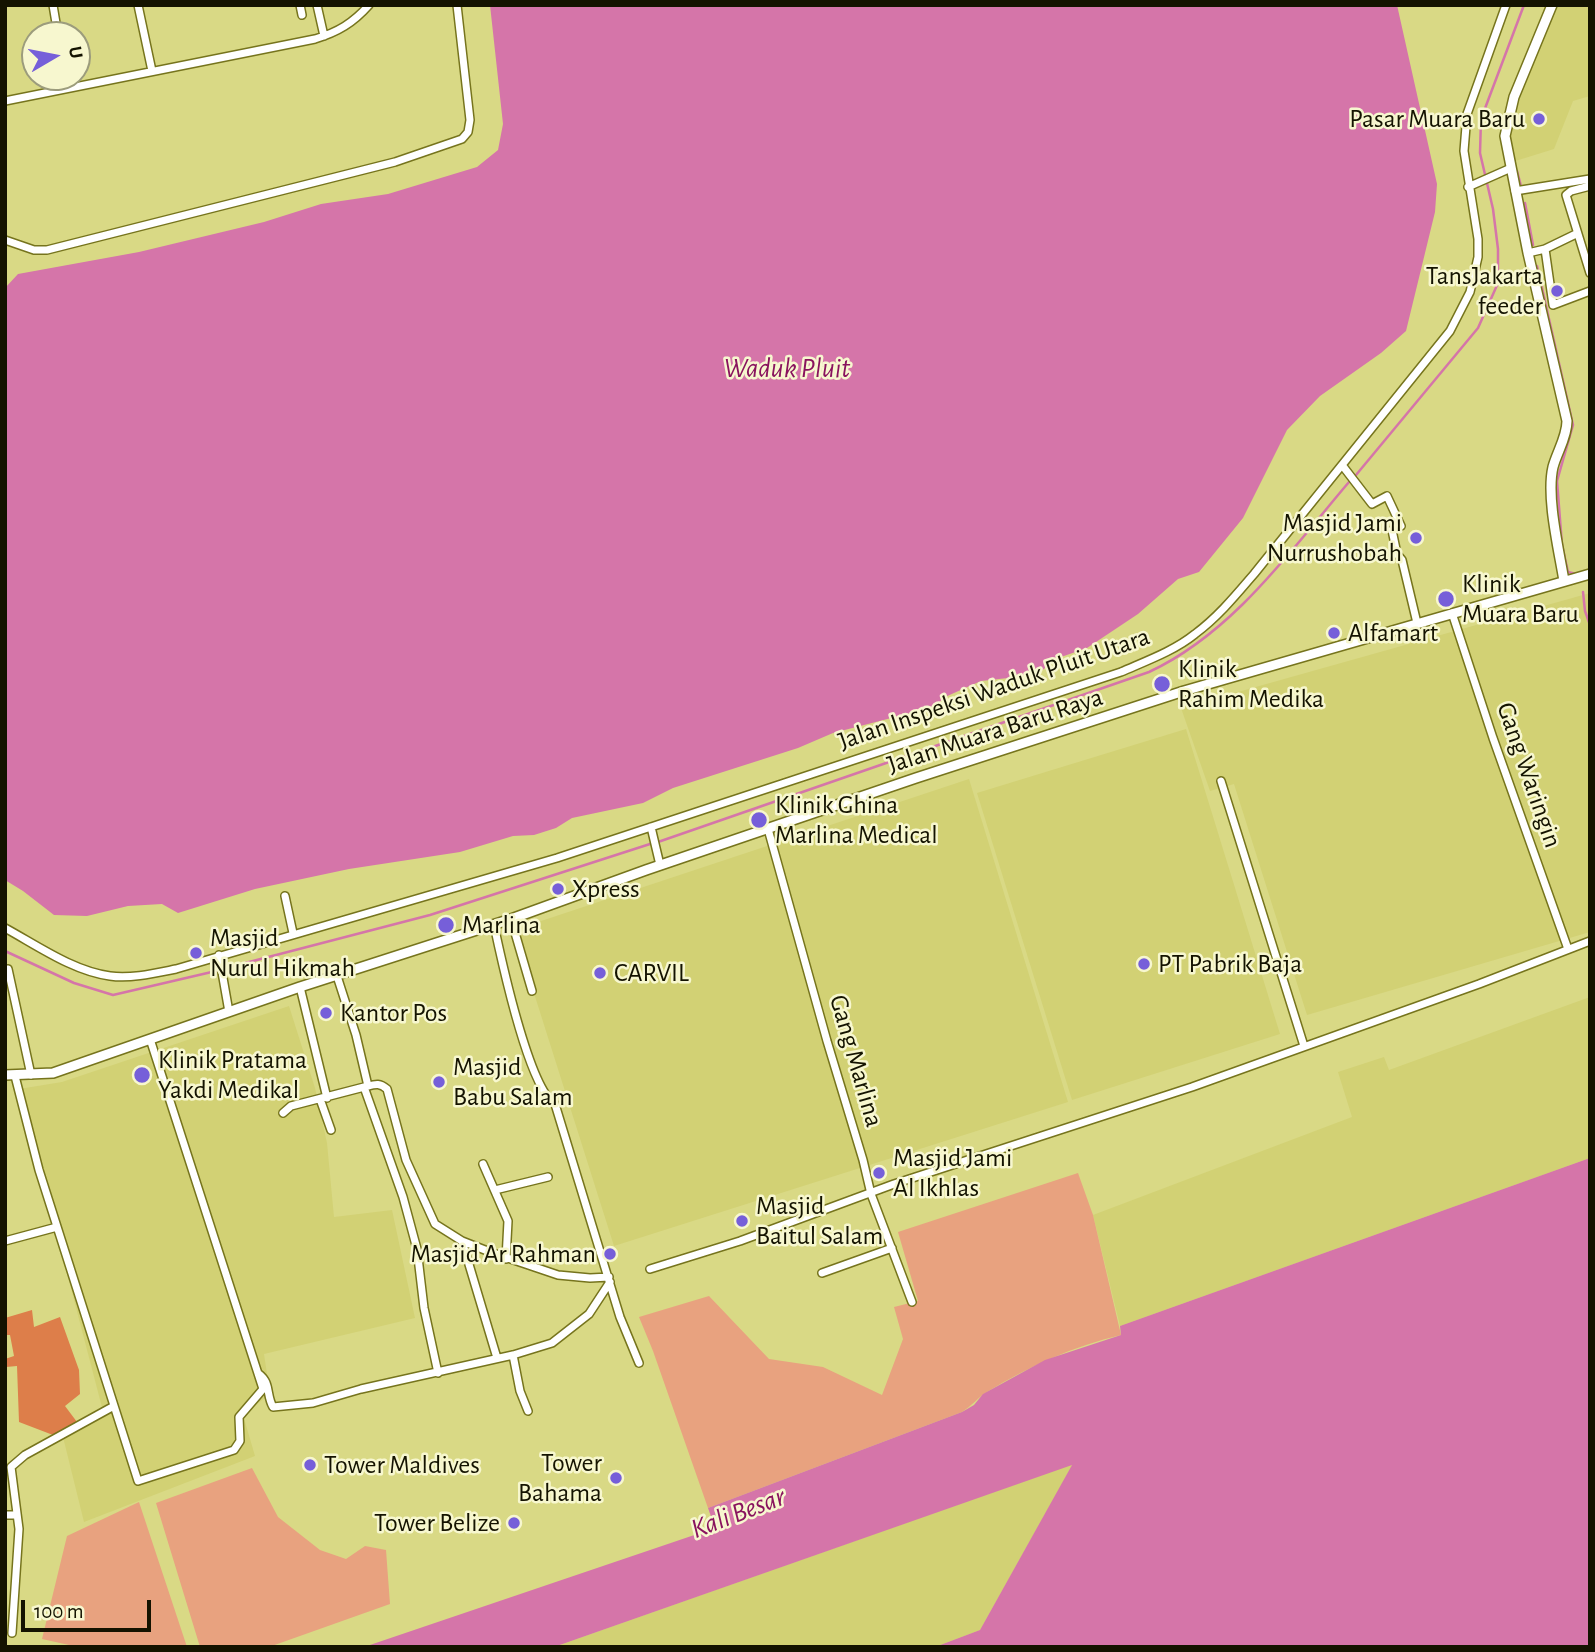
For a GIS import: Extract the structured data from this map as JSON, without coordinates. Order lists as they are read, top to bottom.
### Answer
{
  "streets": {
    "street": [
      "Jalan Inspeksi Waduk Pluit Utara",
      "Jalan Muara Baru Raya",
      "Gang Waringin",
      "Gang Marlina"
    ]
  },
  "crossings": [
    ["Jalan Muara Baru Raya", "Gang Waringin"],
    ["Jalan Muara Baru Raya", "Gang Marlina"]
  ],
  "water": ["Waduk Pluit", "Kali Besar"],
  "places": [
    "Pasar Muara Baru",
    "TansJakarta feeder",
    "Masjid Jami Nurrushobah",
    "Klinik Muara Baru",
    "Alfamart",
    "Klinik Rahim Medika",
    "Klinik Ghina Marlina Medical",
    "Xpress",
    "Marlina",
    "Masjid Nurul Hikmah",
    "PT Pabrik Baja",
    "CARVIL",
    "Kantor Pos",
    "Klinik Pratama Yakdi Medikal",
    "Masjid Babu Salam",
    "Masjid Jami Al Ikhlas",
    "Masjid Baitul Salam",
    "Masjid Ar Rahman",
    "Tower Maldives",
    "Tower Bahama",
    "Tower Belize"
  ],
  "scale_bar": "100 m",
  "north": "right"
}
